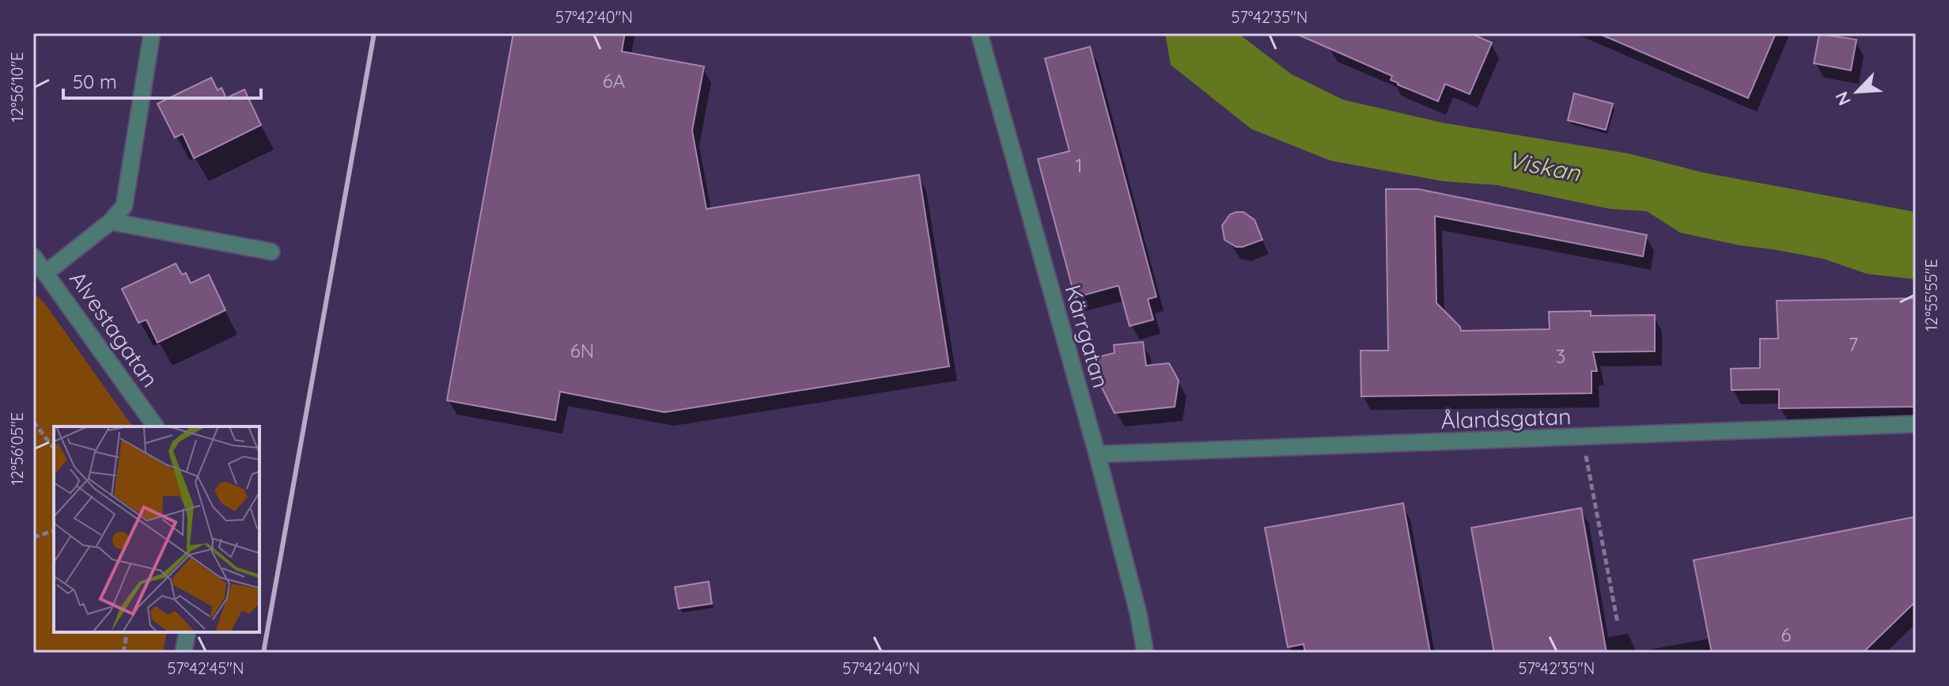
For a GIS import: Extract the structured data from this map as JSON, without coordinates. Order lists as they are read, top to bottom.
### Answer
{
  "streets": {
    "street": ["Alvestagatan", "Kärrgatan", "Ålandsgatan"]
  },
  "crossings": [
    ["Kärrgatan", "Ålandsgatan"]
  ],
  "water": ["Viskan"],
  "house_numbers": [
    "6A",
    "1",
    "7",
    "6N",
    "3",
    "6"
  ],
  "scale_bar": "50 m",
  "north": "bottom left",
  "coordinates": [
    "57°42'40\"N",
    "57°42'35\"N",
    "12°56'10\"E",
    "12°55'55\"E",
    "12°56'05\"E",
    "57°42'45\"N"
  ]
}
